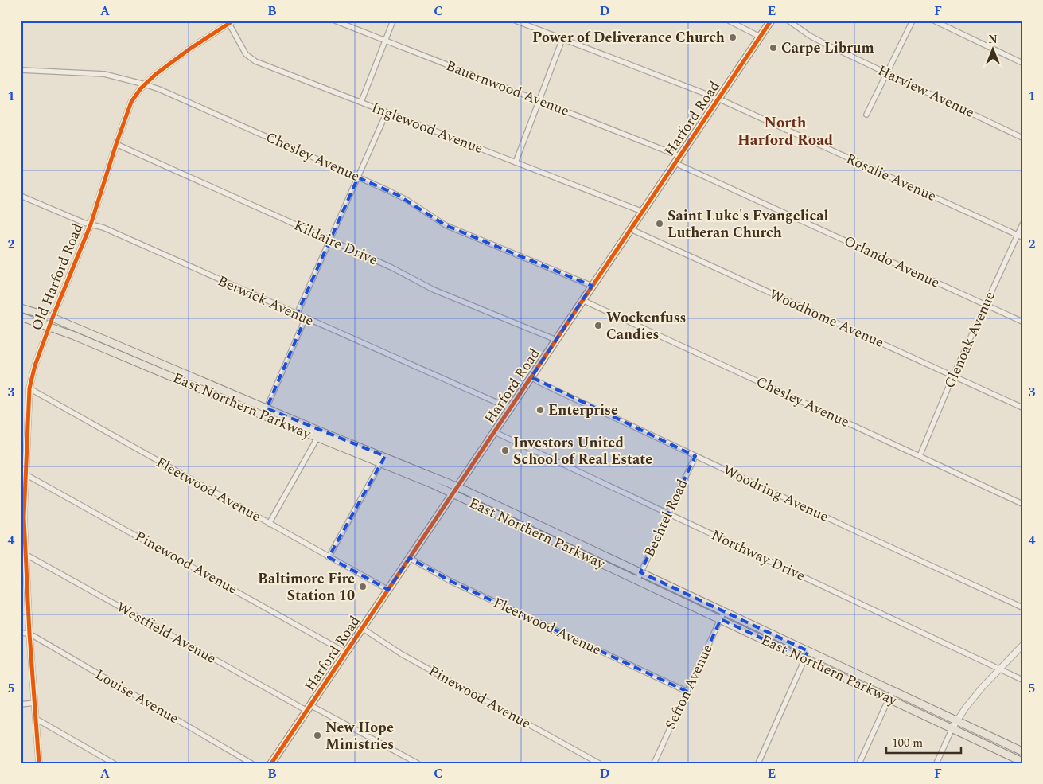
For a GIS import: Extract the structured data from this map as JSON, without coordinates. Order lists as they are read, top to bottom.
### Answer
{
  "streets": {
    "main road": ["Harford Road", "East Northern Parkway"],
    "street": [
      "Bauernwood Avenue",
      "Harview Avenue",
      "Inglewood Avenue",
      "Chesley Avenue",
      "Rosalie Avenue",
      "Kildaire Drive",
      "Orlando Avenue",
      "Old Harford Road",
      "Berwick Avenue",
      "Woodhome Avenue",
      "Glenoak Avenue",
      "Fleetwood Avenue",
      "Woodring Avenue",
      "Bechtel Road",
      "Northway Drive",
      "Pinewood Avenue",
      "Westfield Avenue",
      "Sefton Avenue",
      "Louise Avenue"
    ]
  },
  "crossings": [
    ["Bauernwood Avenue", "Harford Road"],
    ["Harford Road", "Inglewood Avenue"],
    ["Harford Road", "Chesley Avenue"],
    ["Harford Road", "Rosalie Avenue"],
    ["Harford Road", "Kildaire Drive"],
    ["Harford Road", "Orlando Avenue"],
    ["Harford Road", "Berwick Avenue"],
    ["Harford Road", "Woodhome Avenue"],
    ["Harford Road", "East Northern Parkway"],
    ["Harford Road", "Fleetwood Avenue"],
    ["Harford Road", "Woodring Avenue"],
    ["Harford Road", "Northway Drive"],
    ["Harford Road", "Pinewood Avenue"],
    ["Harford Road", "Westfield Avenue"],
    ["Inglewood Avenue", "Old Harford Road"],
    ["Chesley Avenue", "Old Harford Road"],
    ["Chesley Avenue", "Glenoak Avenue"],
    ["Rosalie Avenue", "Glenoak Avenue"],
    ["Kildaire Drive", "Old Harford Road"],
    ["Orlando Avenue", "Glenoak Avenue"],
    ["Old Harford Road", "Berwick Avenue"],
    ["Old Harford Road", "East Northern Parkway"],
    ["Old Harford Road", "Fleetwood Avenue"],
    ["Old Harford Road", "Pinewood Avenue"],
    ["Old Harford Road", "Westfield Avenue"],
    ["Old Harford Road", "Louise Avenue"],
    ["Woodhome Avenue", "Glenoak Avenue"],
    ["East Northern Parkway", "Bechtel Road"],
    ["East Northern Parkway", "Sefton Avenue"],
    ["Fleetwood Avenue", "Sefton Avenue"],
    ["Woodring Avenue", "Bechtel Road"],
    ["Bechtel Road", "Northway Drive"]
  ],
  "districts": ["North Harford Road"],
  "places": [
    "Power of Deliverance Church",
    "Carpe Librum",
    "Saint Luke's Evangelical Lutheran Church",
    "Wockenfuss Candies",
    "Enterprise",
    "Investors United School of Real Estate",
    "Baltimore Fire Station 10",
    "New Hope Ministries"
  ],
  "scale_bar": "100 m",
  "north": "top",
  "grid": {
    "columns": [
      "A",
      "B",
      "C",
      "D",
      "E",
      "F"
    ],
    "rows": [
      "1",
      "2",
      "3",
      "4",
      "5"
    ]
  }
}
